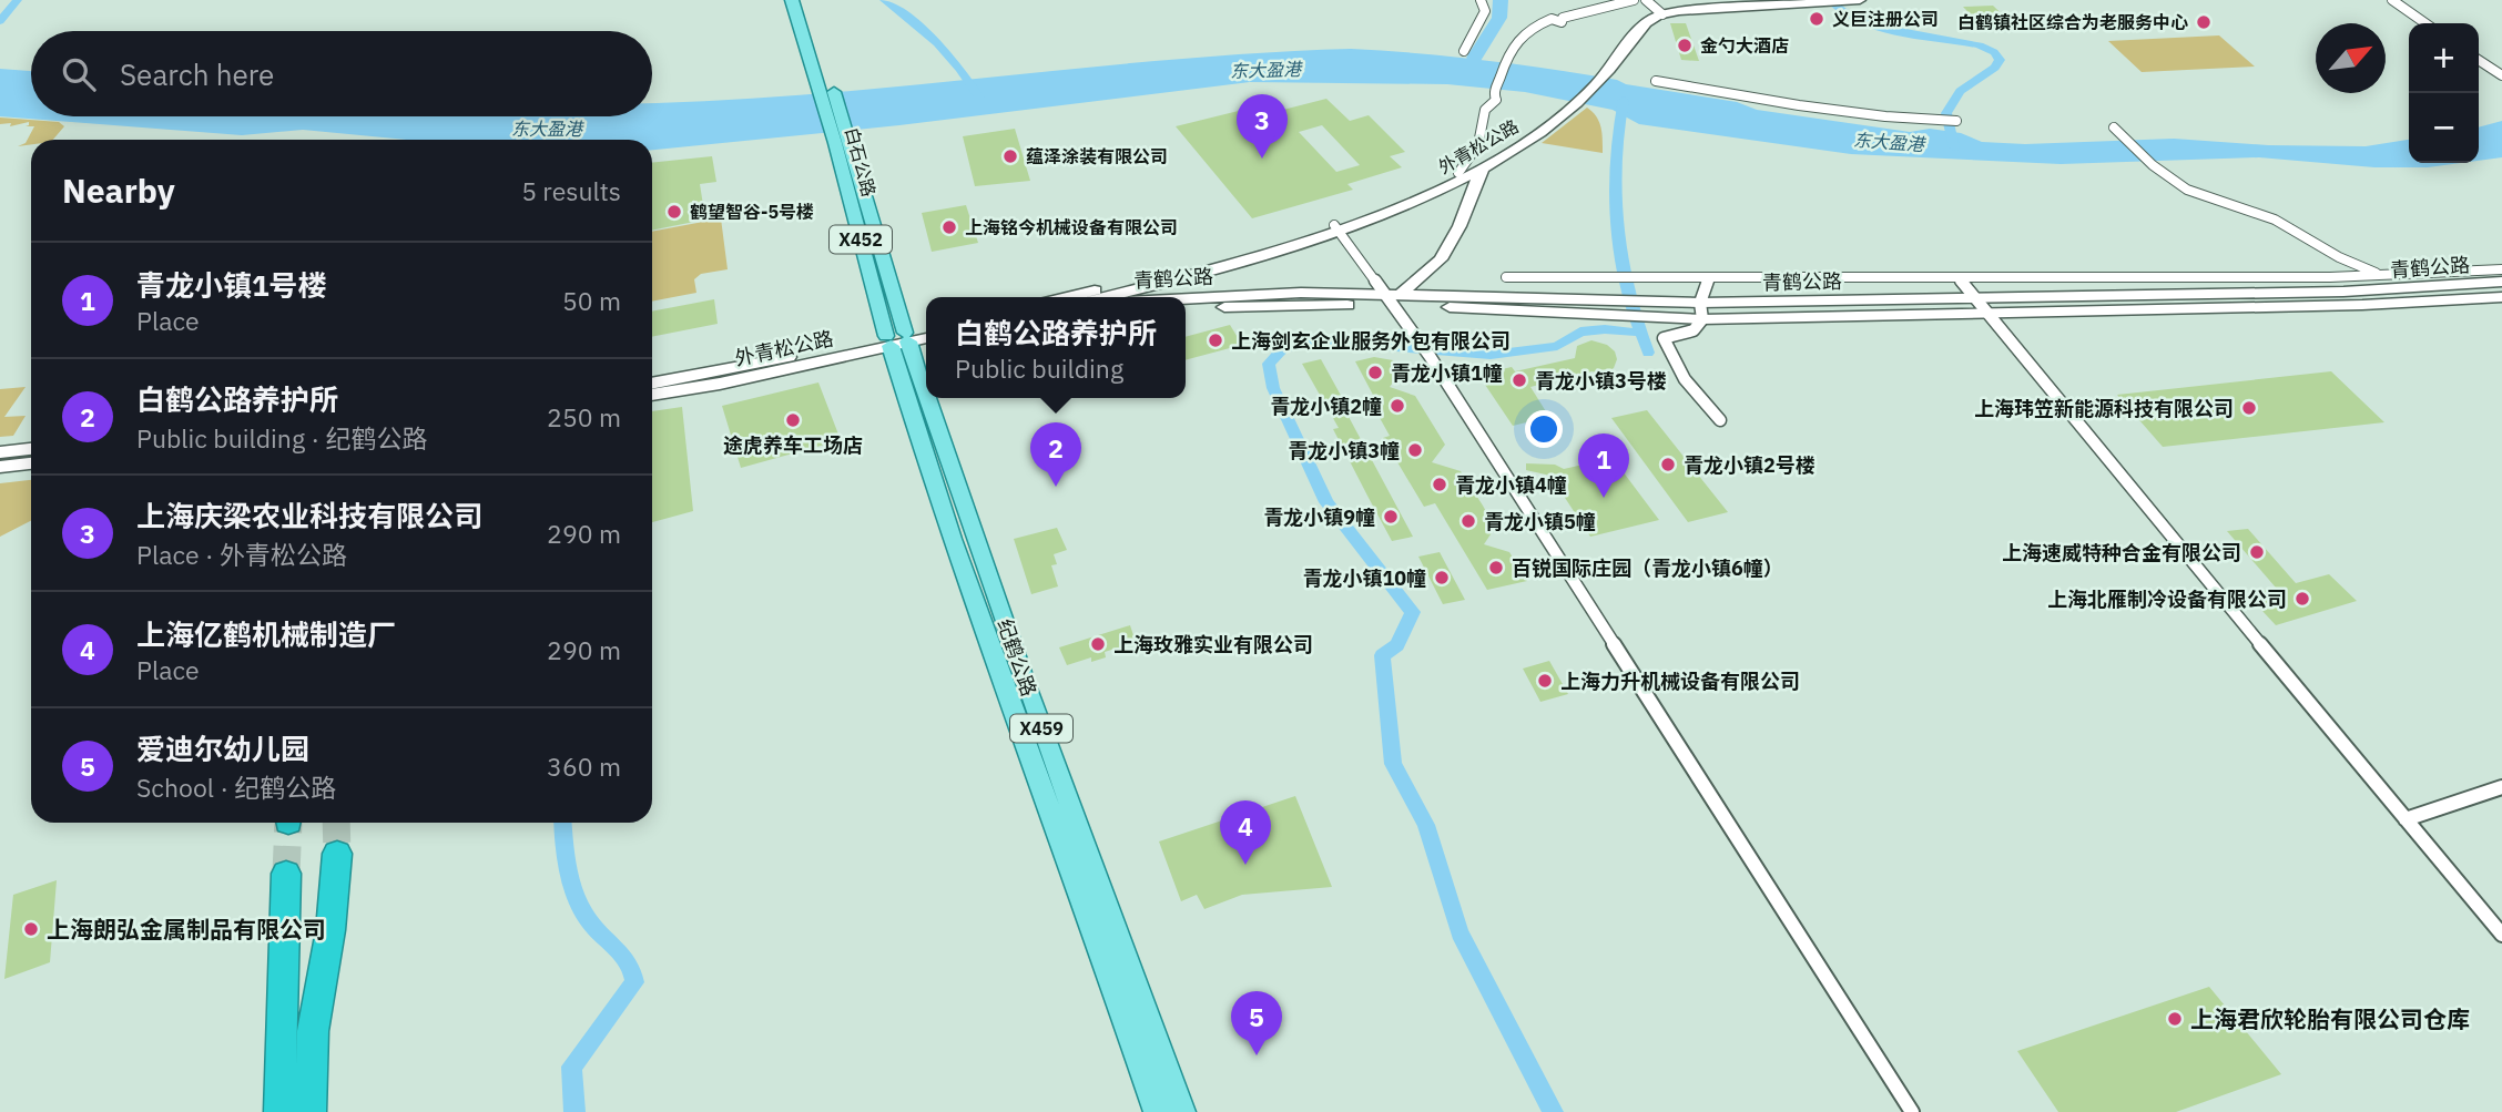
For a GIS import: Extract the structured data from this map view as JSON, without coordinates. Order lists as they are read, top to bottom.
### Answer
{
  "streets": {
    "main road": [
      "外青松公路",
      "白石公路",
      "X452",
      "青鹤公路",
      "纪鹤公路",
      "X459"
    ]
  },
  "crossings": [
    ["外青松公路", "白石公路"],
    ["外青松公路", "纪鹤公路"],
    ["白石公路", "纪鹤公路"]
  ],
  "water": ["东大盈港"],
  "places": [
    "义巨注册公司",
    "白鹤镇社区综合为老服务中心",
    "金勺大酒店",
    "蕴泽涂装有限公司",
    "鹤望智谷-5号楼",
    "上海铭今机械设备有限公司",
    "上海剑玄企业服务外包有限公司",
    "青龙小镇1幢",
    "青龙小镇3号楼",
    "青龙小镇2幢",
    "上海玮笠新能源科技有限公司",
    "途虎养车工场店",
    "青龙小镇3幢",
    "青龙小镇2号楼",
    "青龙小镇4幢",
    "青龙小镇9幢",
    "青龙小镇5幢",
    "上海速威特种合金有限公司",
    "百锐国际庄园（青龙小镇6幢）",
    "青龙小镇10幢",
    "上海北雁制冷设备有限公司",
    "上海玫雅实业有限公司",
    "上海力升机械设备有限公司",
    "上海朗弘金属制品有限公司",
    "上海君欣轮胎有限公司仓库"
  ],
  "north": "top right",
  "page": {
    "map_buttons": ["+", "−"],
    "search": "Search here",
    "pins": [
      "3",
      "2",
      "1",
      "4",
      "5"
    ],
    "heading": ["Nearby", "5 results"],
    "list": [
      {
        "mark": "1",
        "name": "青龙小镇1号楼",
        "note": "Place",
        "value": "50 m"
      },
      {
        "mark": "2",
        "name": "白鹤公路养护所",
        "note": "Public building · 纪鹤公路",
        "value": "250 m"
      },
      {
        "mark": "3",
        "name": "上海庆梁农业科技有限公司",
        "note": "Place · 外青松公路",
        "value": "290 m"
      },
      {
        "mark": "4",
        "name": "上海亿鹤机械制造厂",
        "note": "Place",
        "value": "290 m"
      },
      {
        "mark": "5",
        "name": "爱迪尔幼儿园",
        "note": "School · 纪鹤公路",
        "value": "360 m"
      }
    ],
    "popup": ["白鹤公路养护所", "Public building"]
  }
}
